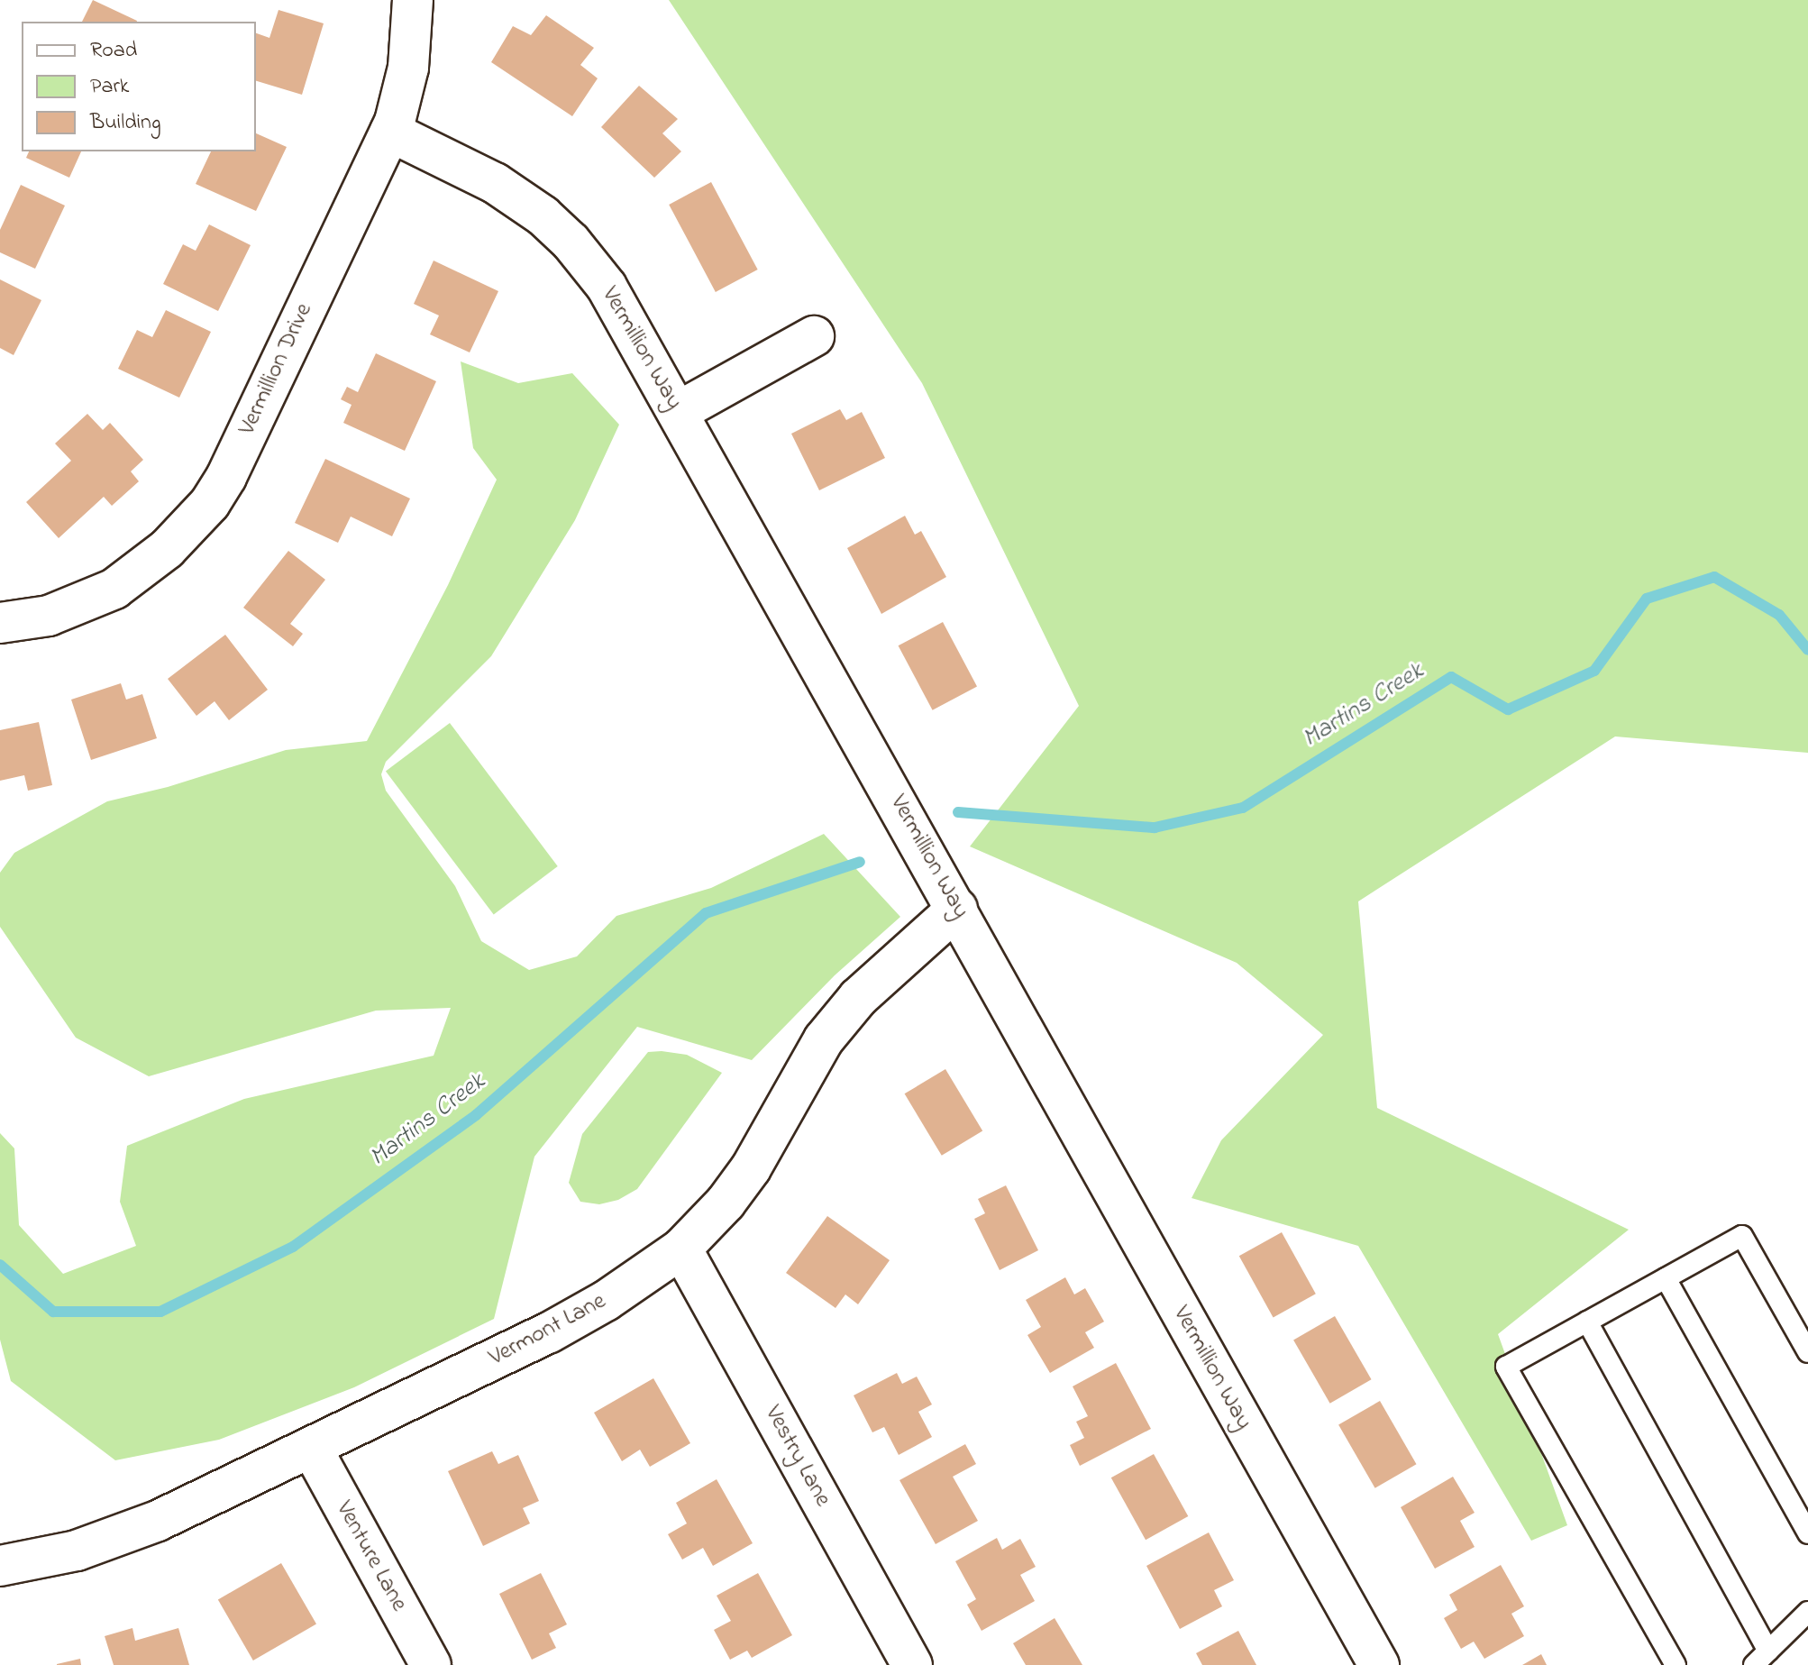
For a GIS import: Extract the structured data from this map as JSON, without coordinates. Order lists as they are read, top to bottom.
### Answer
{
  "streets": {
    "street": [
      "Vermillion Way",
      "Vermillion Drive",
      "Vermont Lane",
      "Vestry Lane",
      "Venture Lane"
    ]
  },
  "crossings": [
    ["Vermillion Way", "Vermillion Drive"],
    ["Vermillion Way", "Vermont Lane"],
    ["Vermont Lane", "Vestry Lane"],
    ["Vermont Lane", "Venture Lane"]
  ],
  "water": ["Martins Creek"],
  "legend": ["Road", "Park", "Building"]
}
